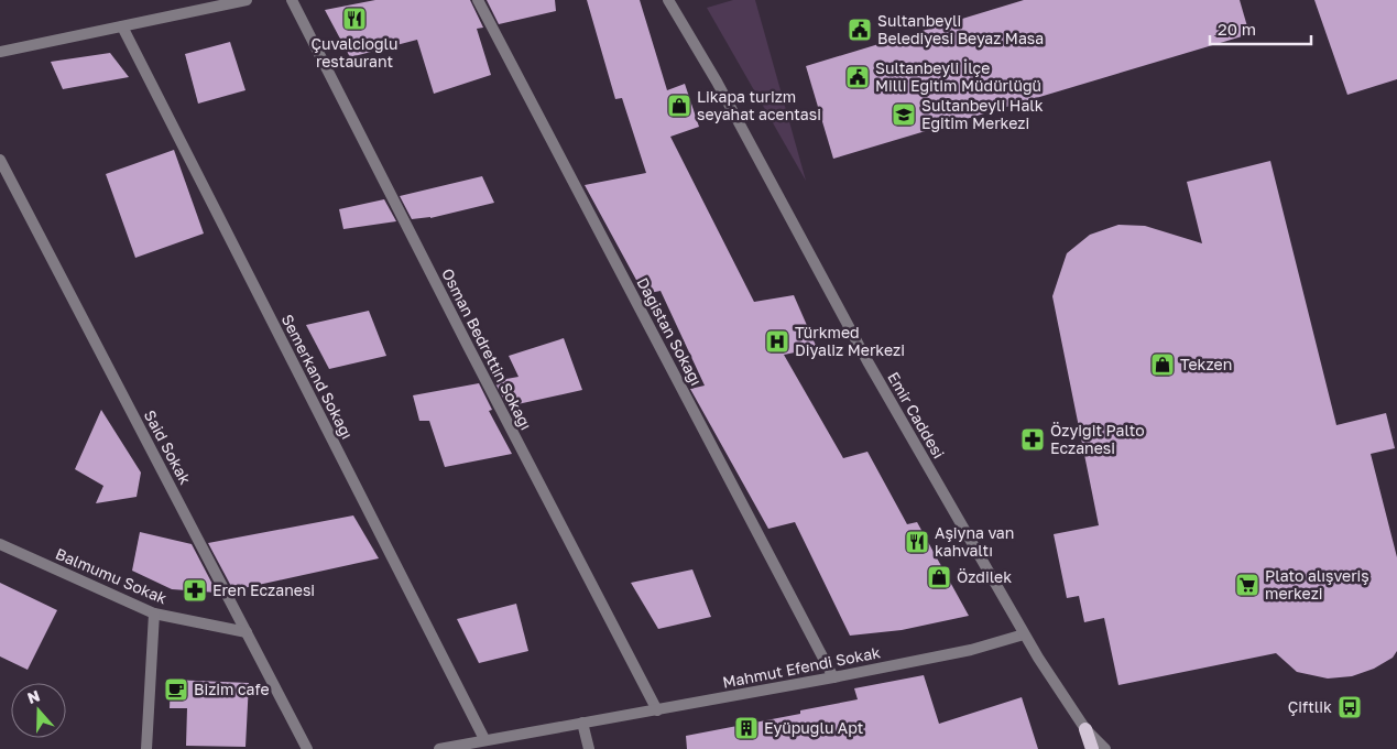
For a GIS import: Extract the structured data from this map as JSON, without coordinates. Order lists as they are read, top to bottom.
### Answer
{
  "streets": {
    "street": [
      "Dağistan Sokağı",
      "Osman Bedrettin Sokağı",
      "Semerkand Sokağı",
      "Emir Caddesi",
      "Said Sokak",
      "Balmumu Sokak",
      "Mahmut Efendi Sokak"
    ]
  },
  "crossings": [
    ["Dağistan Sokağı", "Mahmut Efendi Sokak"],
    ["Osman Bedrettin Sokağı", "Mahmut Efendi Sokak"],
    ["Semerkand Sokağı", "Mahmut Efendi Sokak"],
    ["Emir Caddesi", "Mahmut Efendi Sokak"],
    ["Said Sokak", "Balmumu Sokak"]
  ],
  "places": {
    "restaurant": ["Çuvalcioğlu restaurant", "Aşiyna van kahvaltı"],
    "public building": ["Sultanbeyli Belediyesi Beyaz Masa", "Sultanbeyli İlçe Milli Eğitim Müdürlüğü"],
    "shop": ["Likapa turizm seyahat acentasi", "Tekzen", "Özdilek"],
    "school or university": ["Sultanbeyli Halk Eğitim Merkezi"],
    "hospital": ["Türkmed Diyaliz Merkezi"],
    "pharmacy": ["Özyiğit Palto Eczanesi", "Eren Eczanesi"],
    "supermarket": ["Plato alışveriş merkezi"],
    "cafe": ["Bizim cafe"],
    "bus stop": ["Çiftlik"],
    "building": ["Eyüpuğlu Apt"]
  },
  "scale_bar": "20 m",
  "north": "top"
}
